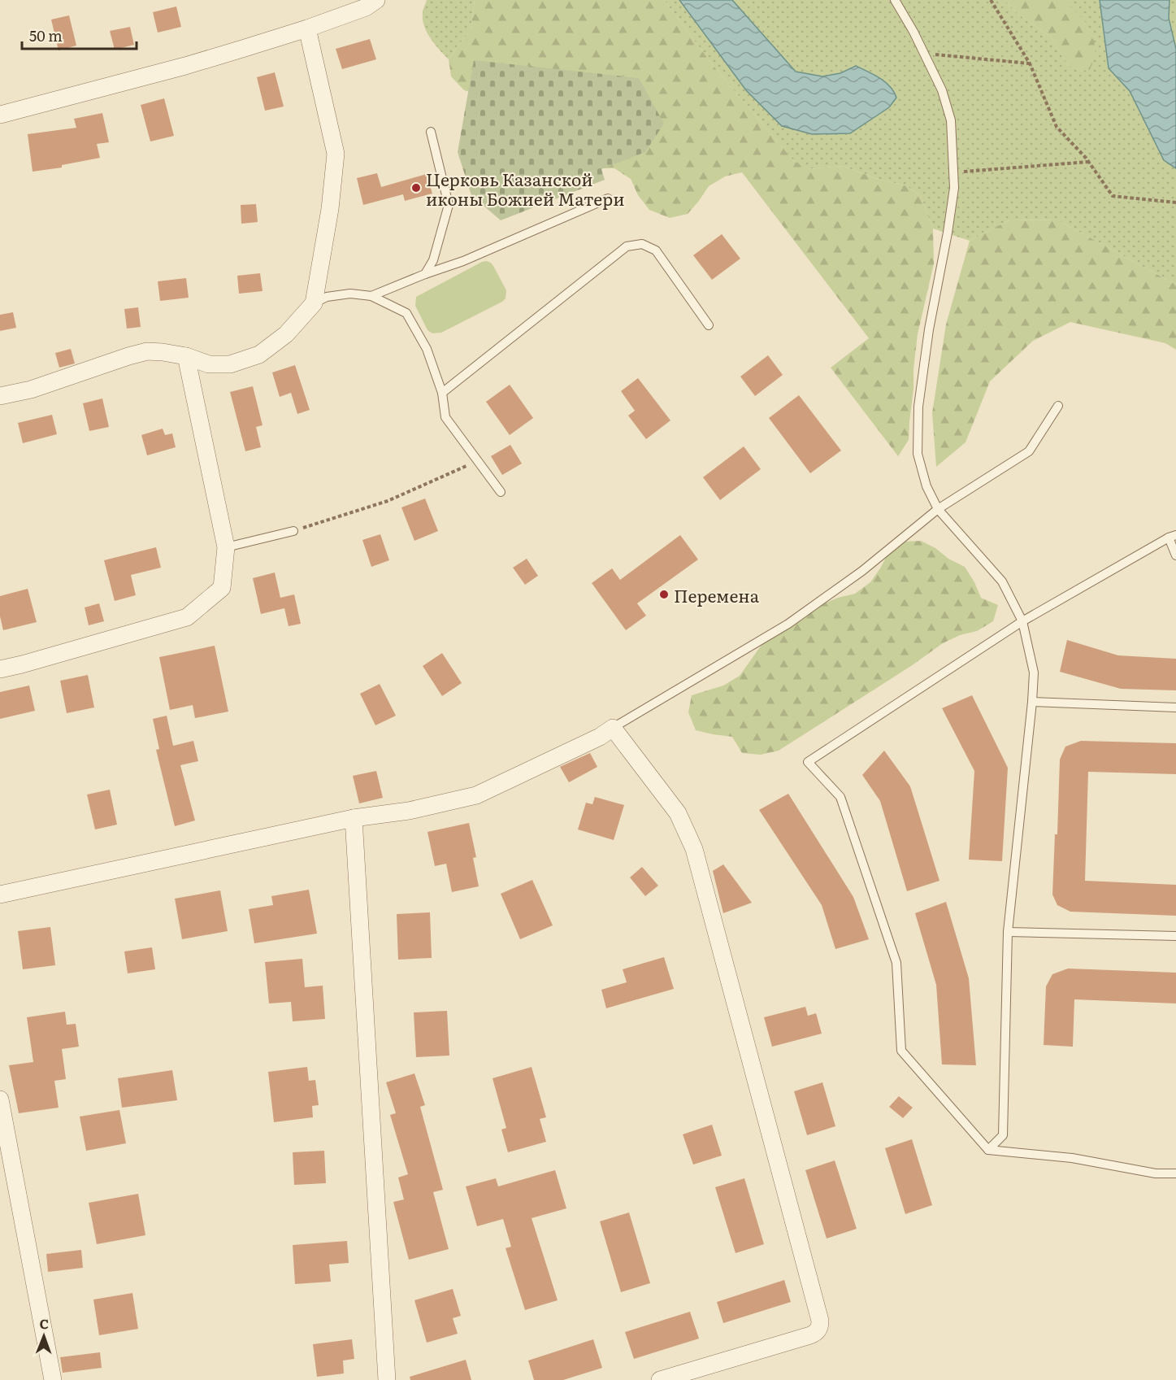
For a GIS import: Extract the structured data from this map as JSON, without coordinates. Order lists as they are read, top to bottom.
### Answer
{
  "places": ["Церковь Казанской иконы Божией Матери", "Перемена"],
  "scale_bar": "50 m",
  "north": "top"
}
